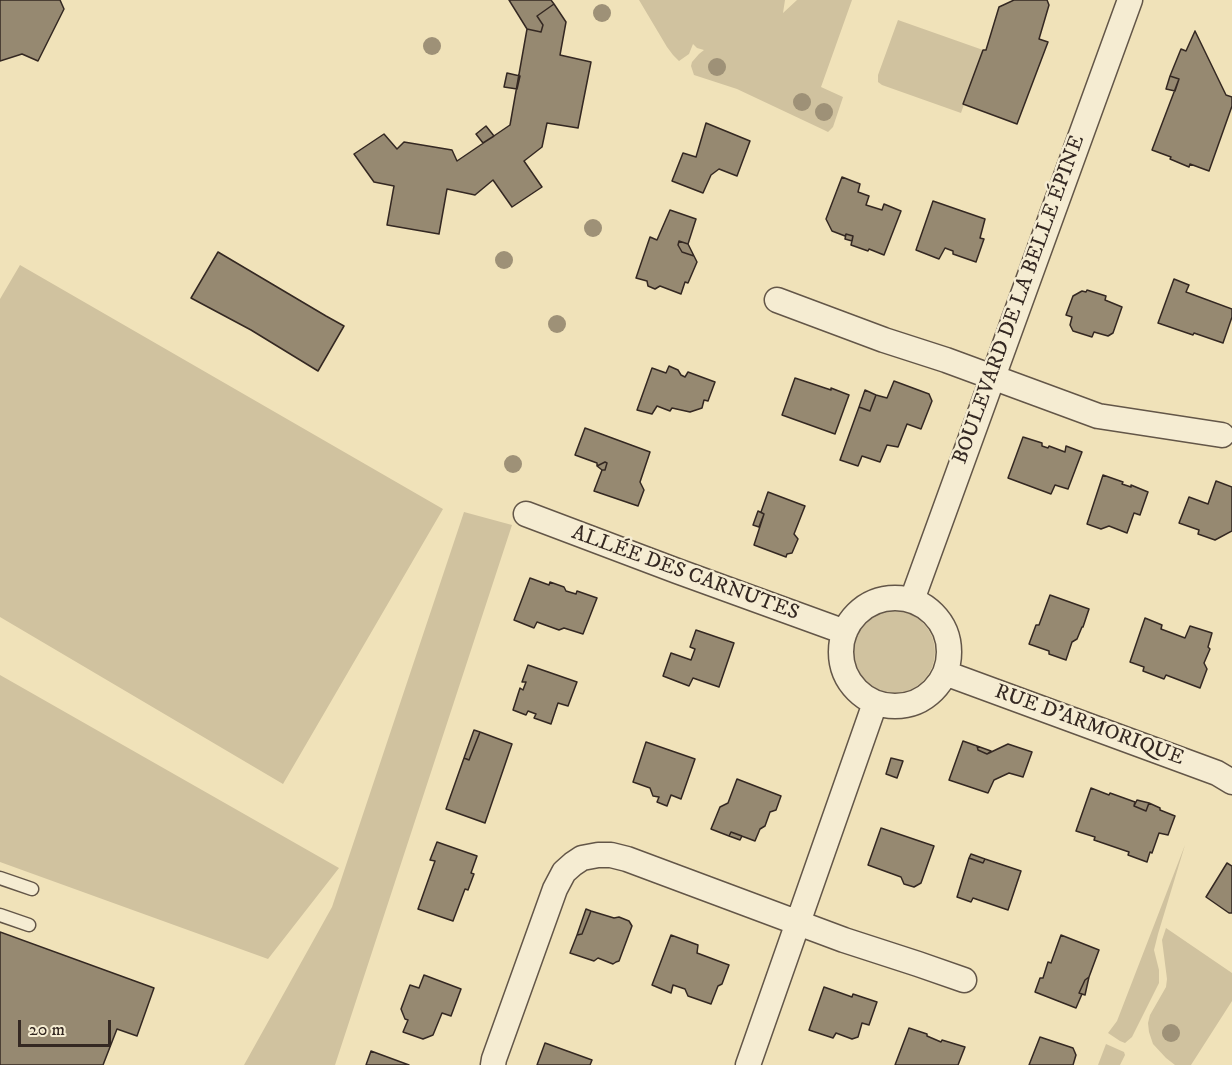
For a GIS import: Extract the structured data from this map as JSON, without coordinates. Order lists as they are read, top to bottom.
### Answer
{
  "streets": {
    "street": ["BOULEVARD DE LA BELLE ÉPINE", "ALLÉE DES CARNUTES", "RUE D'ARMORIQUE"]
  },
  "crossings": [
    ["BOULEVARD DE LA BELLE ÉPINE", "ALLÉE DES CARNUTES"],
    ["BOULEVARD DE LA BELLE ÉPINE", "RUE D'ARMORIQUE"],
    ["ALLÉE DES CARNUTES", "RUE D'ARMORIQUE"]
  ],
  "scale_bar": "20 m"
}
